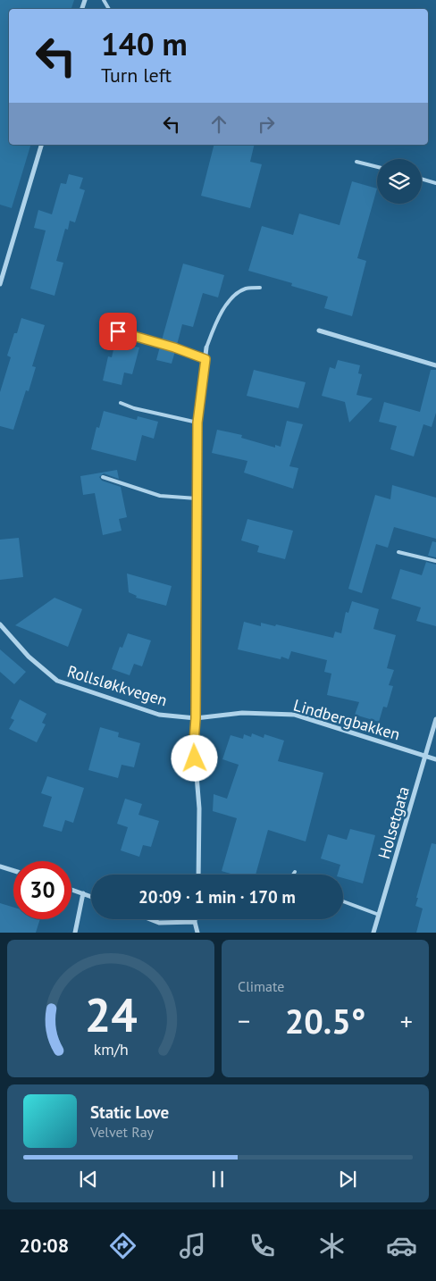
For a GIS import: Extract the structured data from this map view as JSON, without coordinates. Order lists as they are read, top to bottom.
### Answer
{
  "streets": {
    "street": ["Rollsløkkvegen", "Lindbergbakken", "Holsetgata"]
  },
  "crossings": [
    ["Rollsløkkvegen", "Lindbergbakken"],
    ["Lindbergbakken", "Holsetgata"]
  ],
  "page": {
    "turn": ["140 m", "Turn left"],
    "limit": "30",
    "trip": "20:09 · 1 min · 170 m",
    "tile": "Climate",
    "heat": ["−", "20.5°", "+"],
    "song": ["Static Love", "Velvet Ray"],
    "tabs": "20:08",
    "gauge": ["24", "km/h"]
  }
}
